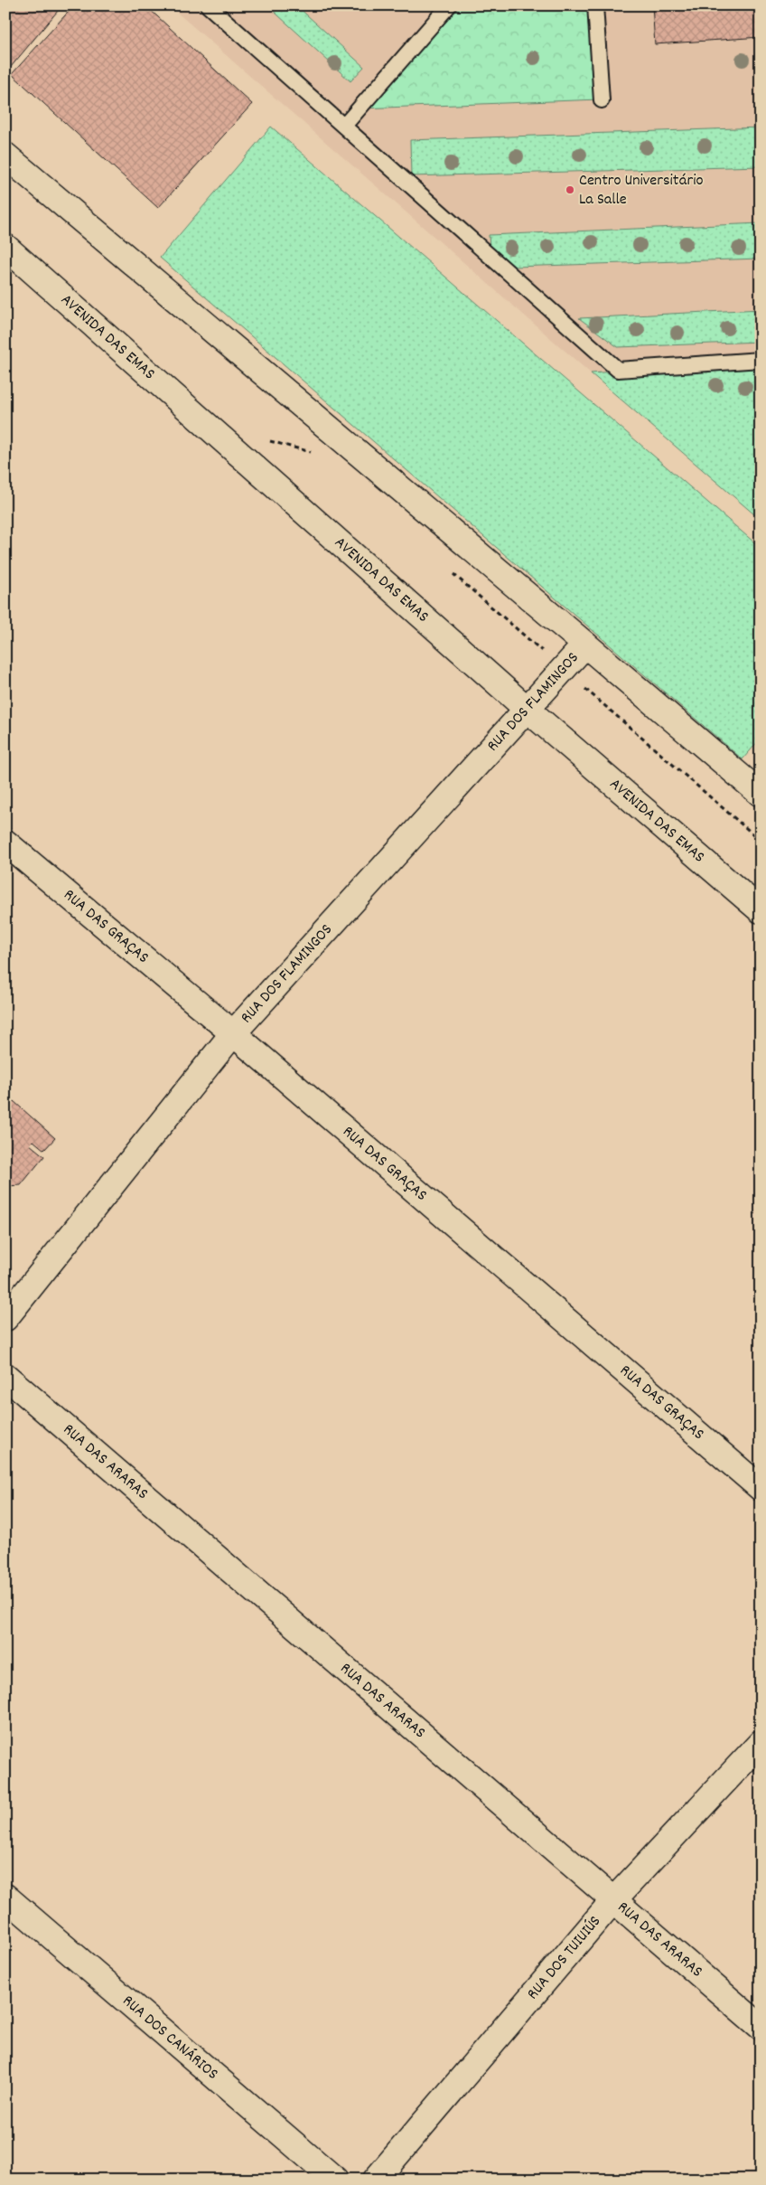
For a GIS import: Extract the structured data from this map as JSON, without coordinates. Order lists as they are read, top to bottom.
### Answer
{
  "streets": {
    "street": [
      "AVENIDA DAS EMAS",
      "RUA DOS FLAMINGOS",
      "RUA DAS GRAÇAS",
      "RUA DAS ARARAS",
      "RUA DOS TUIUIÚS",
      "RUA DOS CANÁRIOS"
    ]
  },
  "crossings": [
    ["AVENIDA DAS EMAS", "RUA DOS FLAMINGOS"],
    ["RUA DOS FLAMINGOS", "RUA DAS GRAÇAS"],
    ["RUA DAS ARARAS", "RUA DOS TUIUIÚS"]
  ],
  "places": ["Centro Universitário La Salle"]
}
